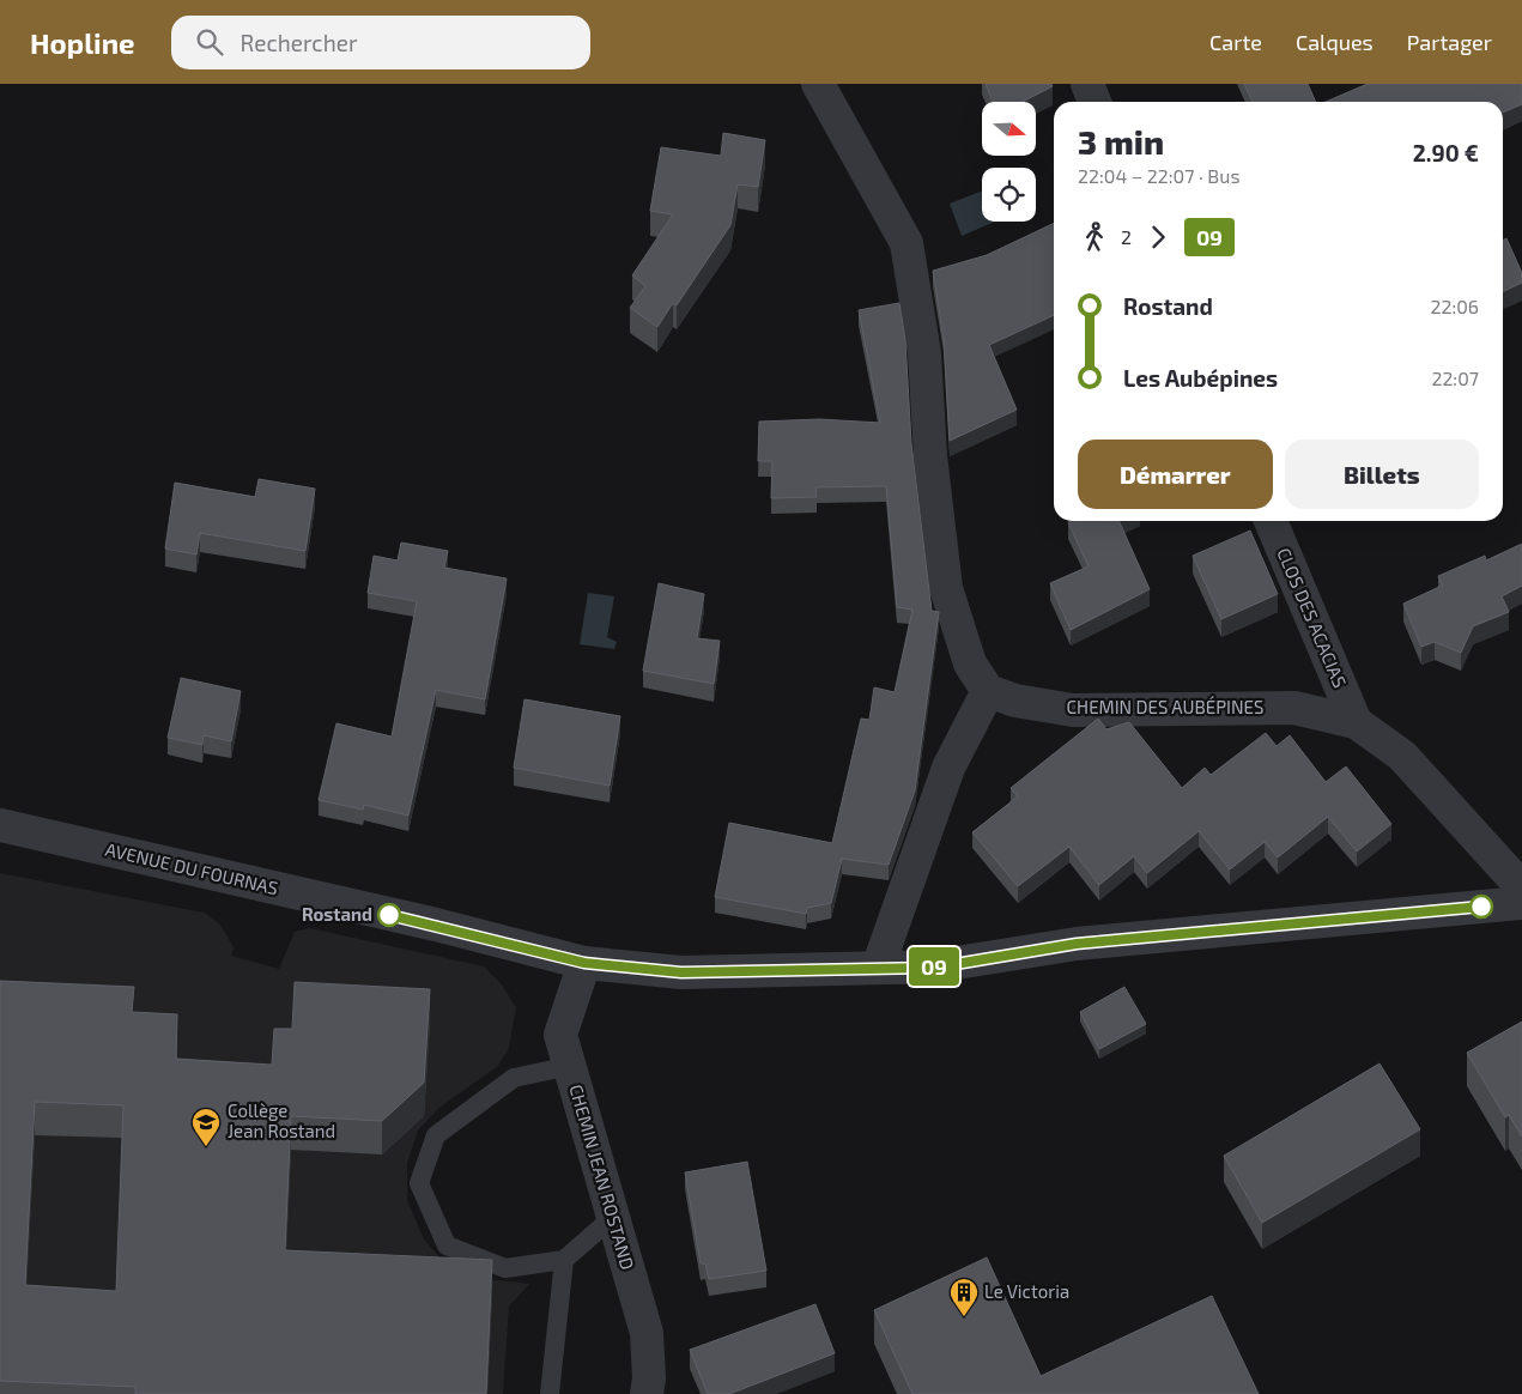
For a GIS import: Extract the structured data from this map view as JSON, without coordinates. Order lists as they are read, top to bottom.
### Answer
{
  "streets": {
    "street": [
      "CLOS DES ACACIAS",
      "CHEMIN DES AUBÉPINES",
      "AVENUE DU FOURNAS",
      "CHEMIN JEAN ROSTAND"
    ]
  },
  "crossings": [
    ["CLOS DES ACACIAS", "CHEMIN DES AUBÉPINES"],
    ["AVENUE DU FOURNAS", "CHEMIN JEAN ROSTAND"]
  ],
  "places": {
    "other": ["Rostand"],
    "school or university": ["Collège Jean Rostand"],
    "building": ["Le Victoria"]
  },
  "lines": ["bus line 09"],
  "north": "right",
  "page": {
    "header": "Hopline",
    "search": "Rechercher",
    "nav": ["Carte", "Calques", "Partager"],
    "on_map": "09",
    "heading": ["3 min", "22:04 – 22:07 · Bus", "2.90 €"],
    "legs": ["2", "09"],
    "list": [
      {
        "name": "Rostand",
        "value": "22:06"
      },
      {
        "name": "Les Aubépines",
        "value": "22:07"
      }
    ],
    "buttons": ["Démarrer", "Billets"]
  }
}
